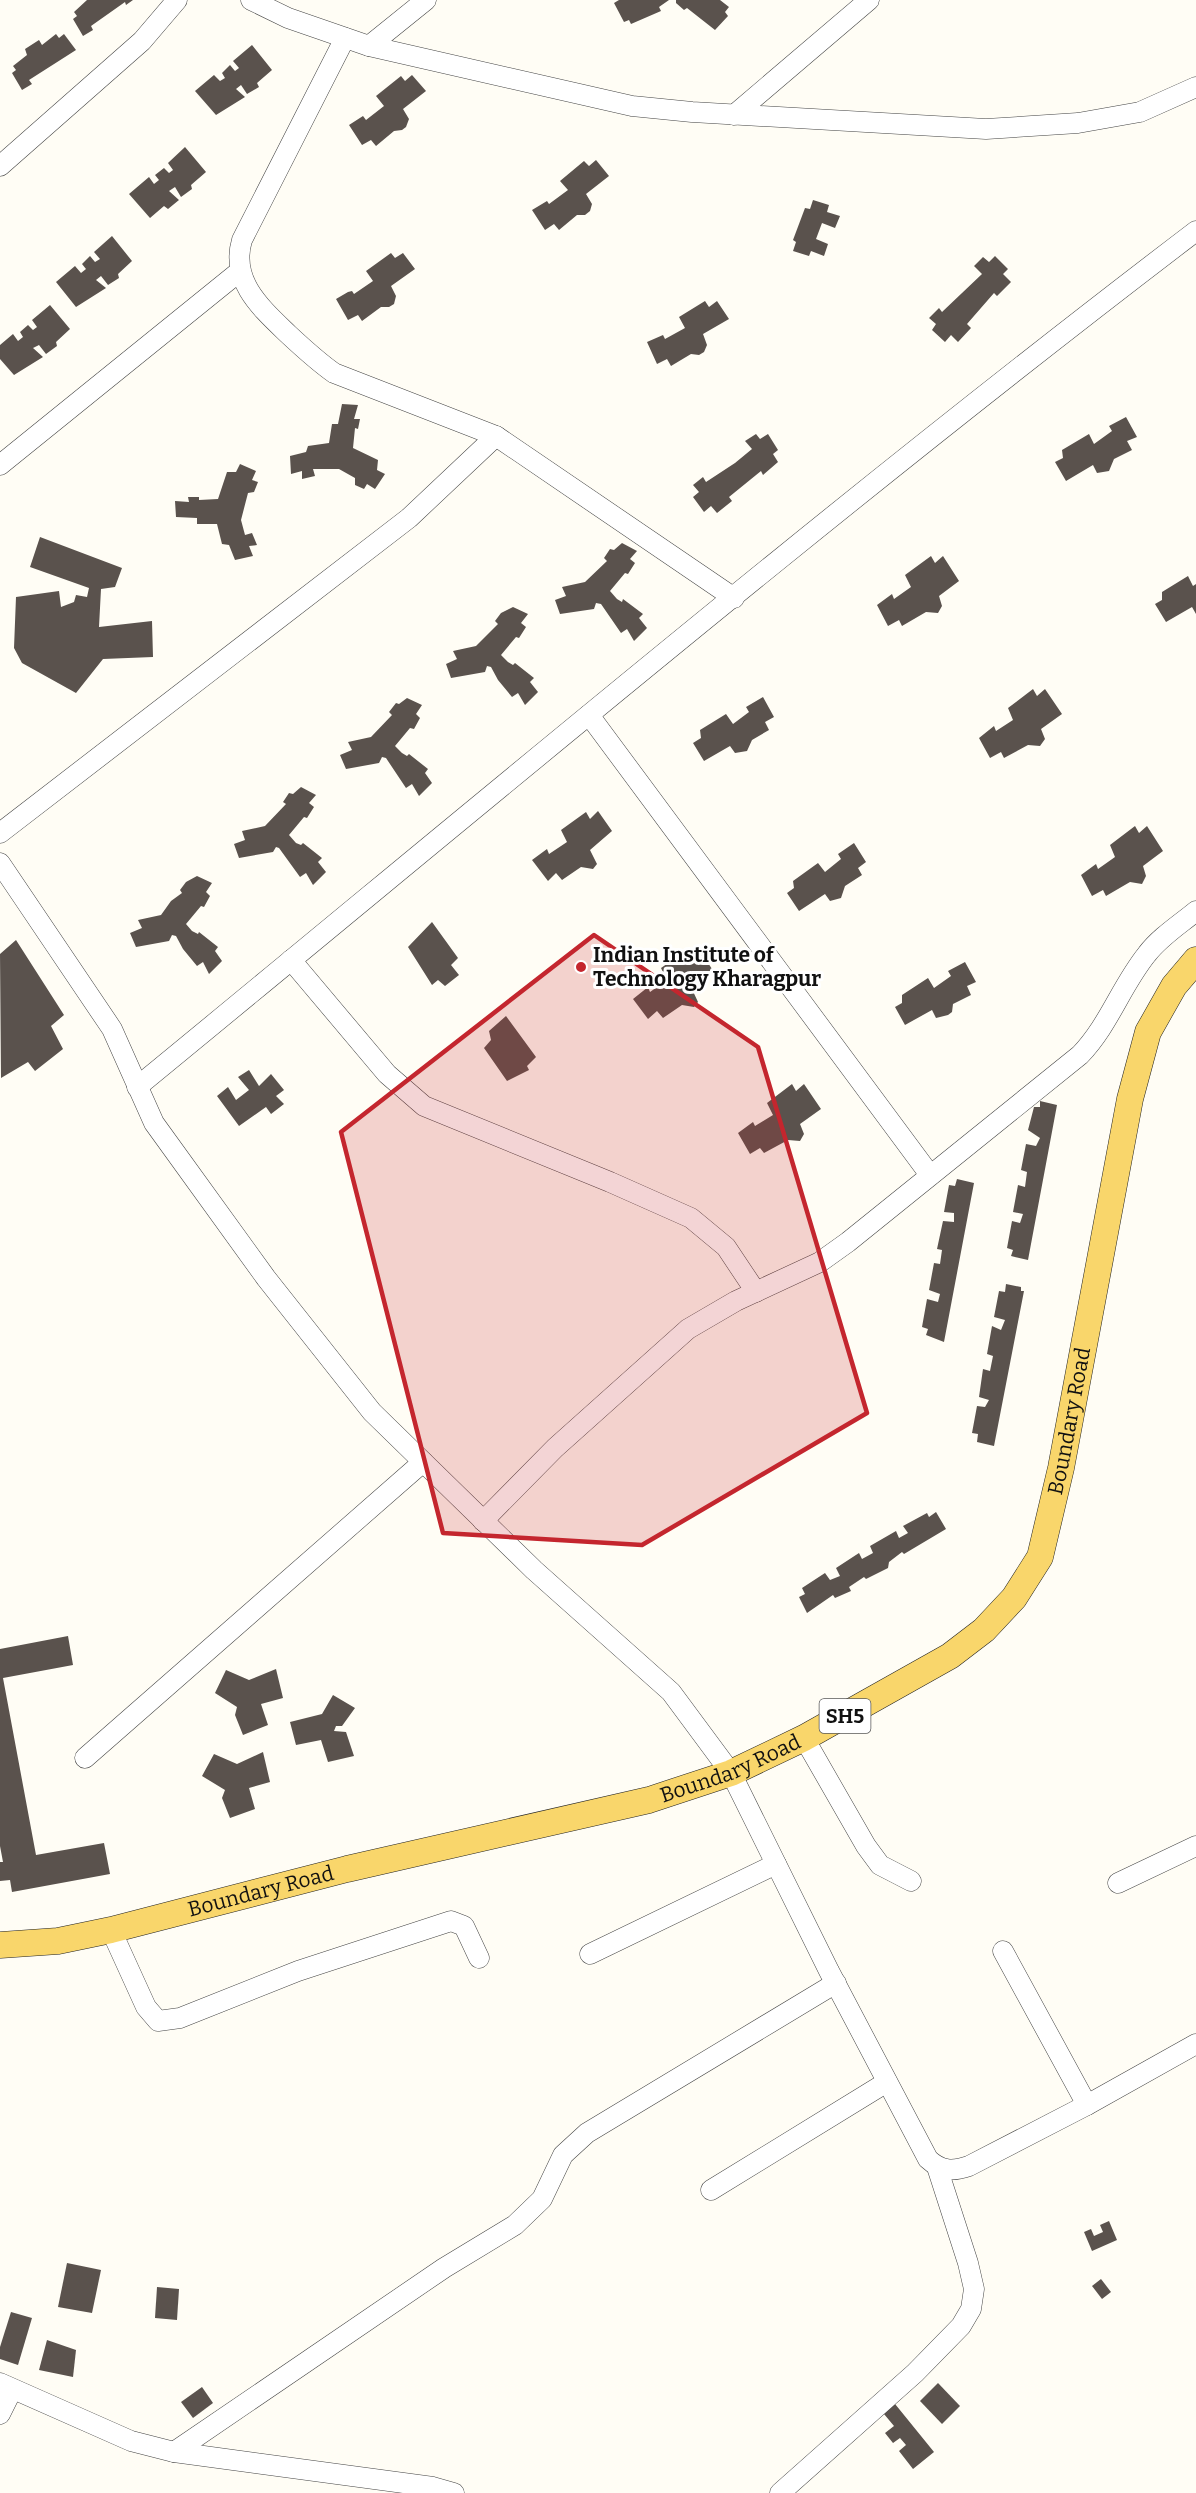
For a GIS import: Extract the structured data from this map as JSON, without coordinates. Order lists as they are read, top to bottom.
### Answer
{
  "streets": {
    "main road": ["Boundary Road", "SH5"]
  },
  "places": ["Indian Institute of Technology Kharagpur"]
}
